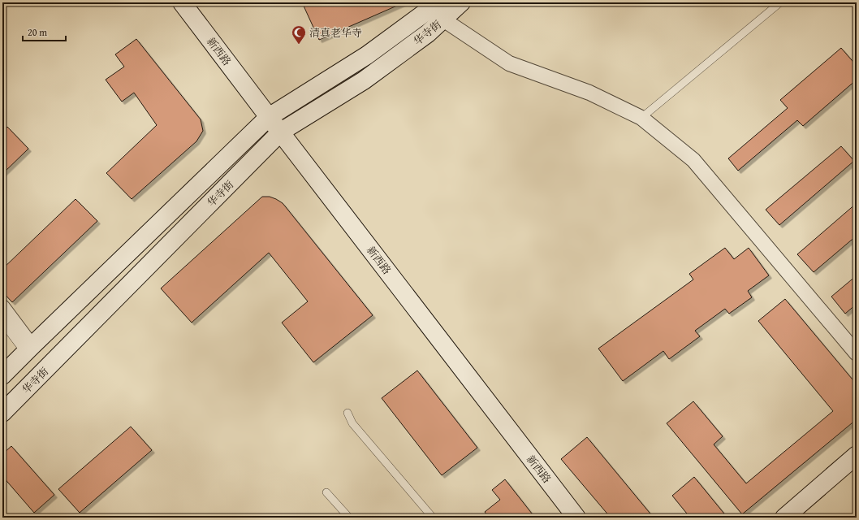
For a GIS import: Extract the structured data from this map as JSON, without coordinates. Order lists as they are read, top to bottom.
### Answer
{
  "streets": {
    "main road": ["华寺街", "新西路"]
  },
  "crossings": [
    ["华寺街", "新西路"]
  ],
  "places": {
    "mosque": ["清真老华寺"]
  },
  "scale_bar": "20 m"
}
